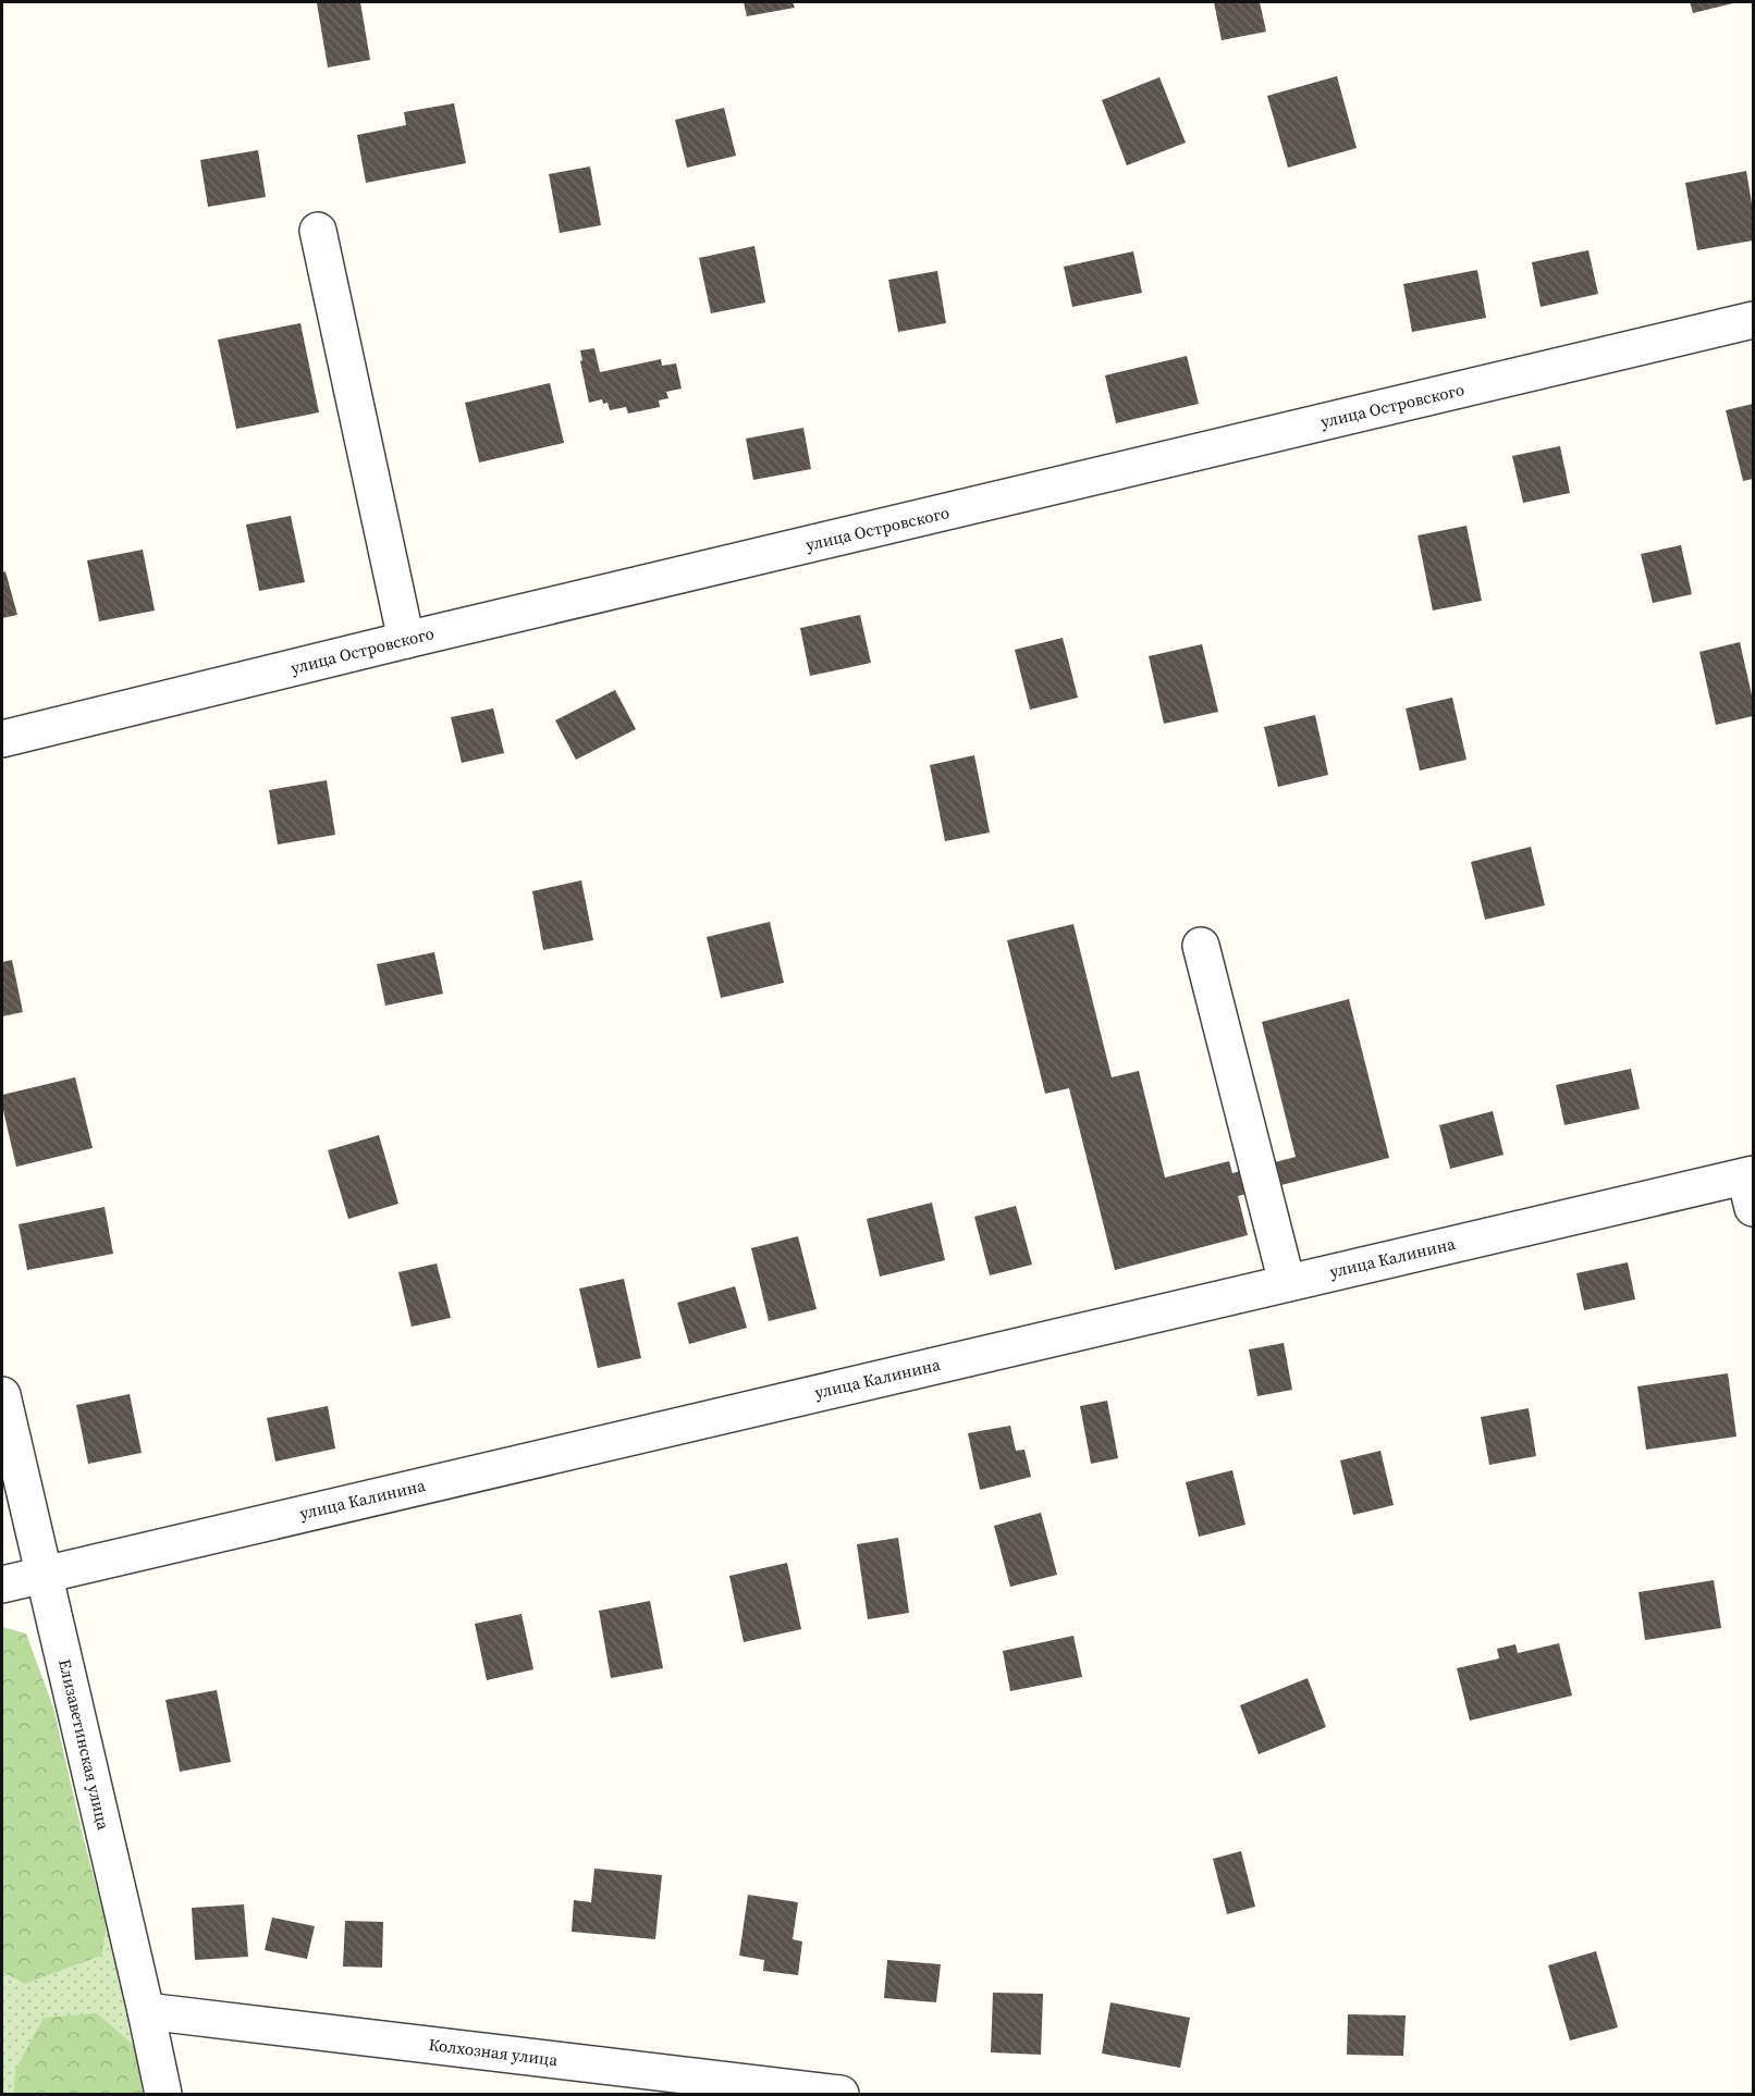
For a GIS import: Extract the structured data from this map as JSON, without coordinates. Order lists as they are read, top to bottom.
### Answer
{
  "streets": {
    "street": [
      "улица Островского",
      "улица Калинина",
      "Елизаветинская улица",
      "Колхозная улица"
    ]
  },
  "crossings": [
    ["улица Калинина", "Елизаветинская улица"],
    ["Елизаветинская улица", "Колхозная улица"]
  ]
}
